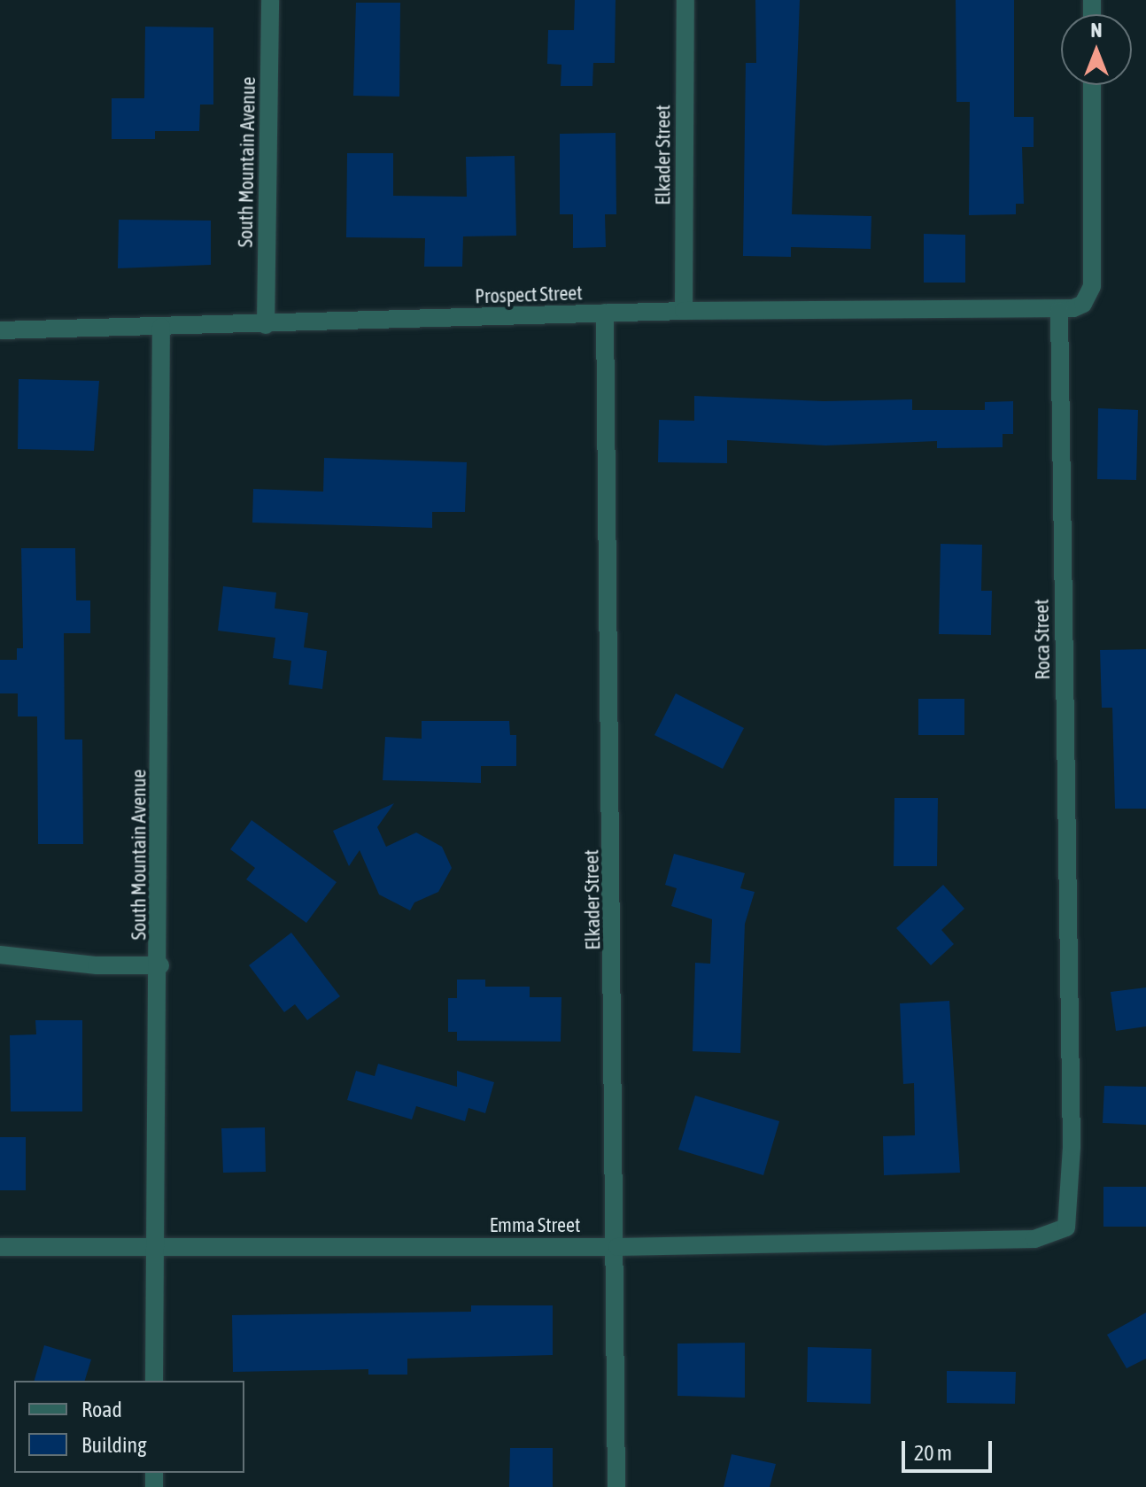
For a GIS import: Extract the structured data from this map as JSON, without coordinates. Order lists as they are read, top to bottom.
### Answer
{
  "streets": {
    "street": [
      "Elkader Street",
      "South Mountain Avenue",
      "Prospect Street",
      "Roca Street",
      "Emma Street"
    ]
  },
  "crossings": [
    ["Elkader Street", "Prospect Street"],
    ["Elkader Street", "Emma Street"],
    ["South Mountain Avenue", "Prospect Street"],
    ["South Mountain Avenue", "Emma Street"],
    ["Prospect Street", "Roca Street"],
    ["Roca Street", "Emma Street"]
  ],
  "legend": ["Road", "Building"],
  "scale_bar": "20 m",
  "north": "top"
}
